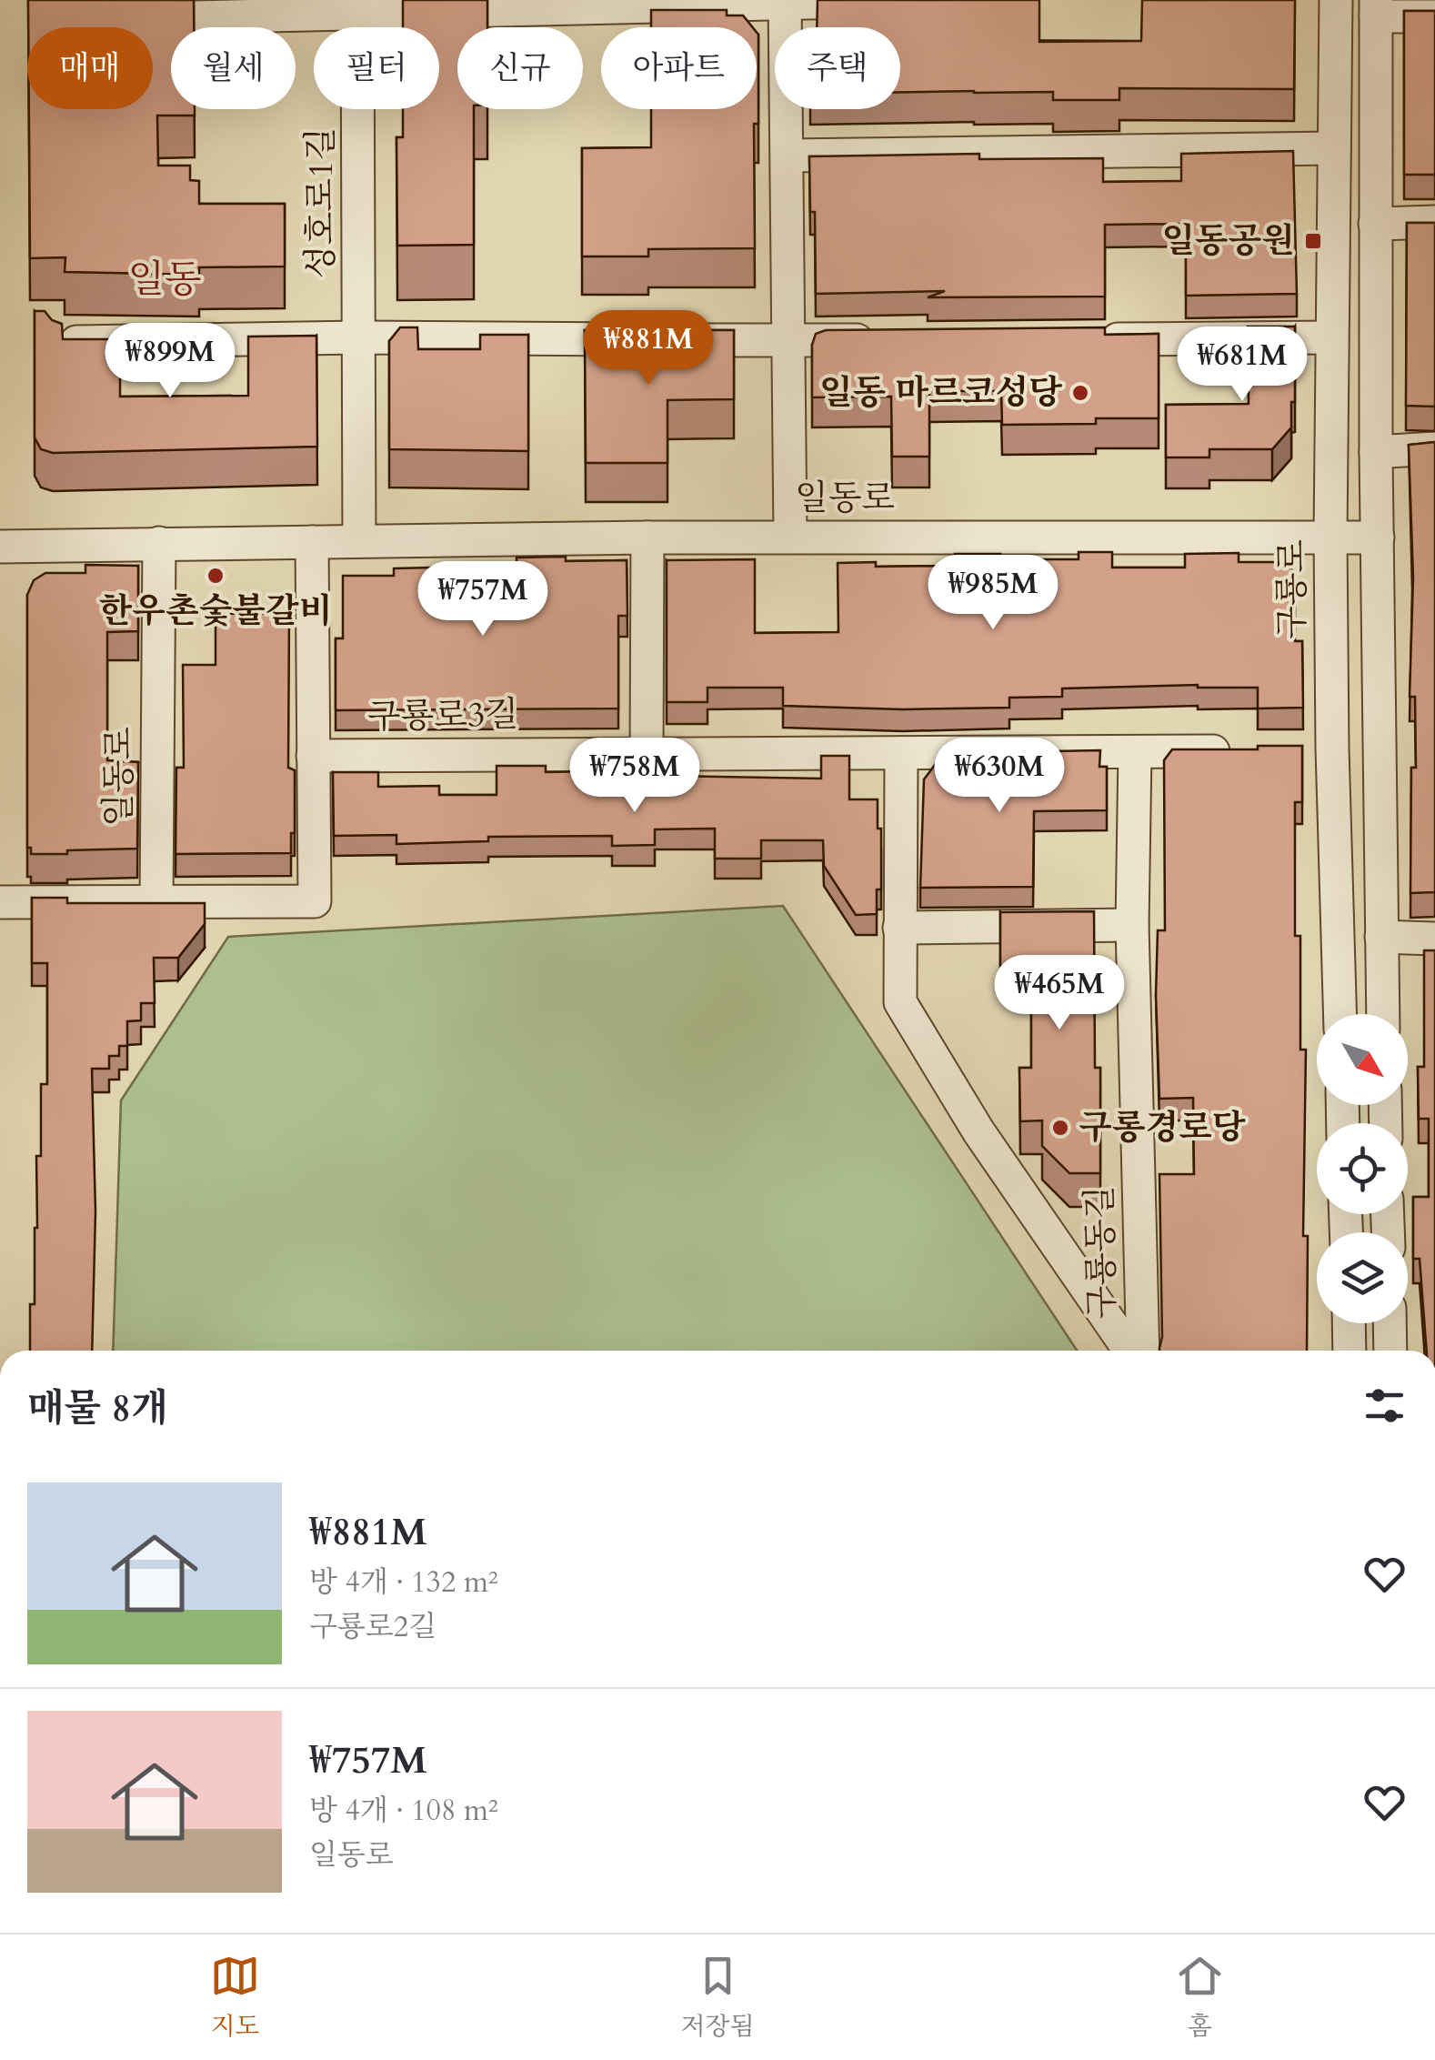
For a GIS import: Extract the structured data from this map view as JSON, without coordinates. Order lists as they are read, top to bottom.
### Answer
{
  "streets": {
    "street": [
      "성호로1길",
      "일동로",
      "구룡로",
      "구룡로3길",
      "구룡동길"
    ]
  },
  "crossings": [
    ["성호로1길", "일동로"],
    ["일동로", "구룡로"],
    ["구룡로3길", "구룡동길"]
  ],
  "districts": ["일동"],
  "places": {
    "transit": ["일동공원"],
    "other": ["일동 마르코성당", "한우촌숯불갈비", "구롱경로당"]
  },
  "north": "bottom right",
  "page": {
    "chip": [
      "매매",
      "월세",
      "필터",
      "신규",
      "아파트",
      "주택"
    ],
    "price": [
      "₩881M",
      "₩899M",
      "₩681M",
      "₩985M",
      "₩757M",
      "₩758M",
      "₩630M",
      "₩465M"
    ],
    "heading": "매물 8개",
    "list": [
      {
        "name": "₩881M",
        "note": "방 4개 · 132 m² · 구룡로2길"
      },
      {
        "name": "₩757M",
        "note": "방 4개 · 108 m² · 일동로"
      }
    ],
    "tabs": ["지도", "저장됨", "홈"]
  }
}
